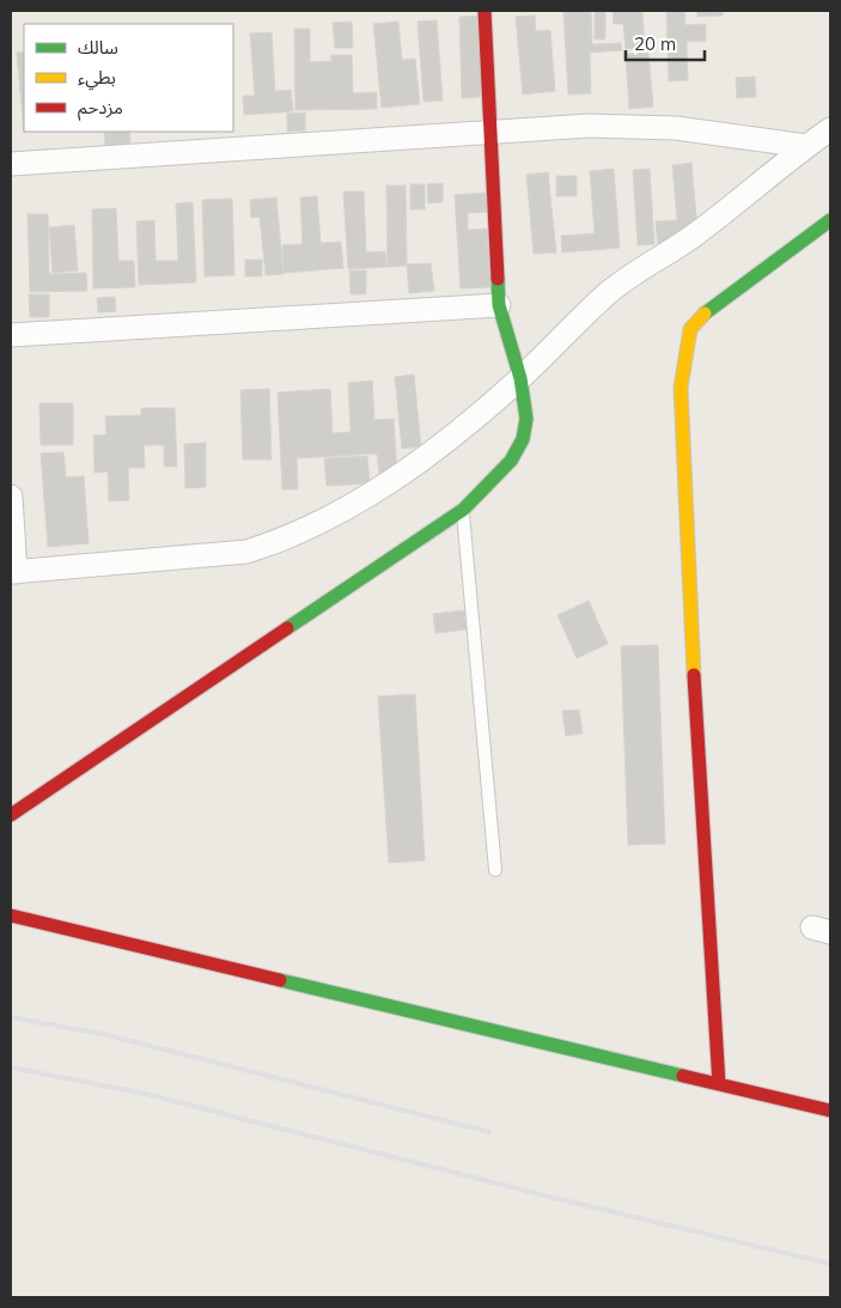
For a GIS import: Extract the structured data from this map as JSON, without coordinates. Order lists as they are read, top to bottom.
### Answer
{
  "legend": ["سالك", "بطيء", "مزدحم"],
  "scale_bar": "20 m"
}
